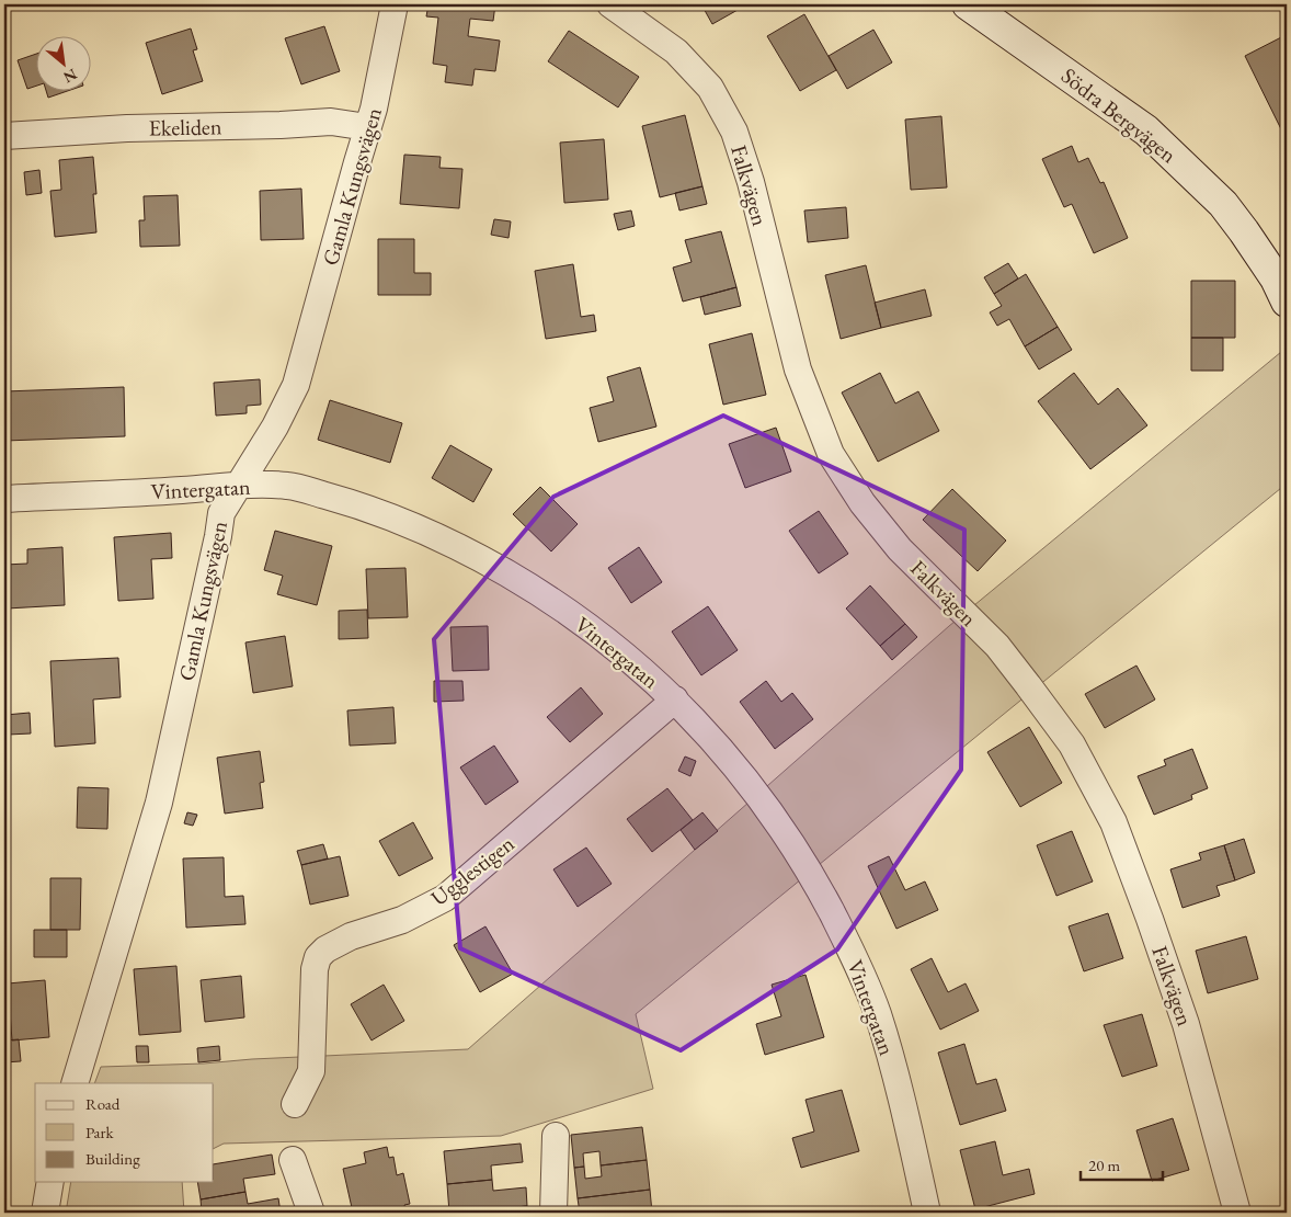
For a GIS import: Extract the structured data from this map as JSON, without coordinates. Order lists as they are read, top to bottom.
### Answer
{
  "streets": {
    "street": [
      "Södra Bergvägen",
      "Ekeliden",
      "Falkvägen",
      "Gamla Kungsvägen",
      "Vintergatan",
      "Ugglestigen"
    ]
  },
  "crossings": [
    ["Ekeliden", "Gamla Kungsvägen"],
    ["Gamla Kungsvägen", "Vintergatan"],
    ["Vintergatan", "Ugglestigen"]
  ],
  "legend": ["Road", "Park", "Building"],
  "scale_bar": "20 m",
  "north": "bottom right"
}
